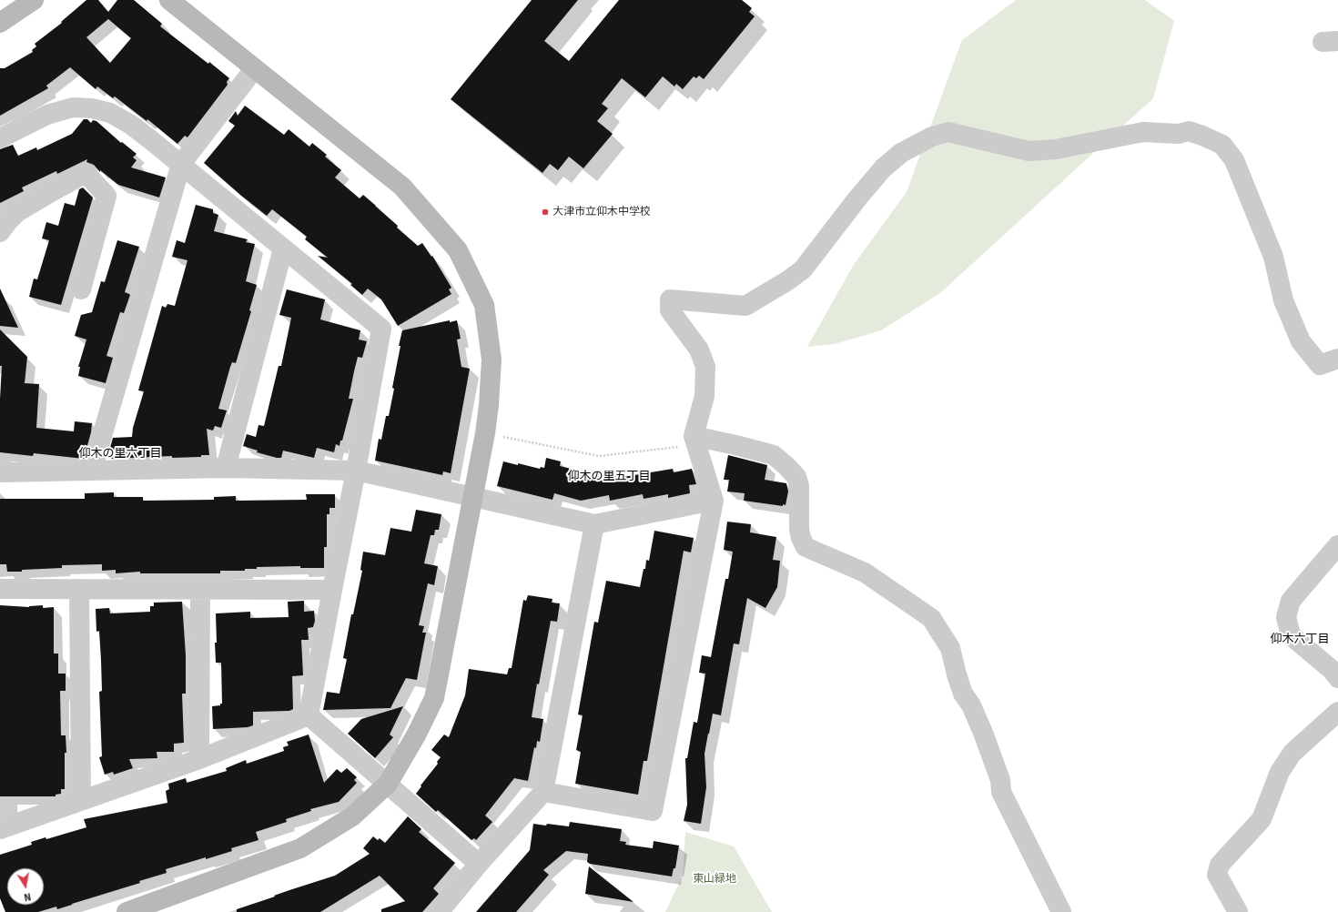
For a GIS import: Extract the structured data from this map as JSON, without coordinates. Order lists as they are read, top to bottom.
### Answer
{
  "districts": ["仰木の里六丁目", "仰木の里五丁目", "仰木六丁目"],
  "parks": ["東山緑地"],
  "places": ["大津市立仰木中学校"],
  "north": "bottom"
}
